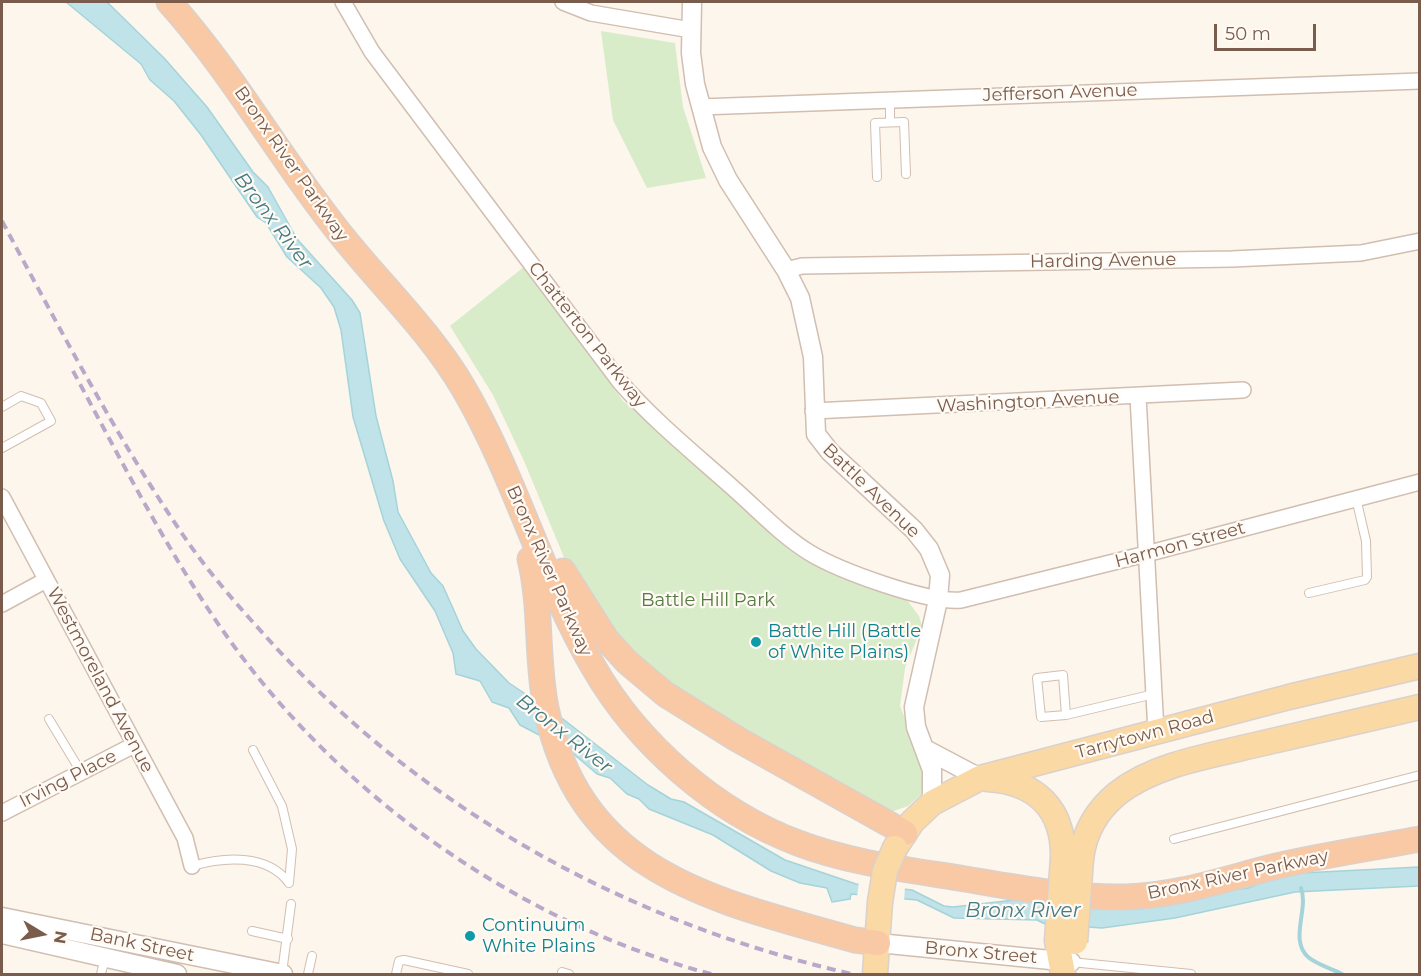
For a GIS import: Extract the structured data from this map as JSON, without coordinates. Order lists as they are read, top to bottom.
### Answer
{
  "streets": {
    "highway": ["Bronx River Parkway"],
    "main road": ["Tarrytown Road"],
    "street": [
      "Jefferson Avenue",
      "Harding Avenue",
      "Chatterton Parkway",
      "Washington Avenue",
      "Battle Avenue",
      "Harmon Street",
      "Westmoreland Avenue",
      "Irving Place",
      "Bank Street",
      "Bronx Street"
    ]
  },
  "crossings": [
    ["Jefferson Avenue", "Battle Avenue"],
    ["Harding Avenue", "Battle Avenue"],
    ["Chatterton Parkway", "Battle Avenue"],
    ["Chatterton Parkway", "Harmon Street"],
    ["Washington Avenue", "Battle Avenue"],
    ["Battle Avenue", "Harmon Street"],
    ["Battle Avenue", "Tarrytown Road"],
    ["Battle Avenue", "Bronx Street"],
    ["Westmoreland Avenue", "Irving Place"],
    ["Tarrytown Road", "Bronx Street"]
  ],
  "water": ["Bronx River"],
  "parks": ["Battle Hill Park"],
  "places": ["Battle Hill (Battle of White Plains)", "Continuum White Plains"],
  "scale_bar": "50 m",
  "north": "right"
}
